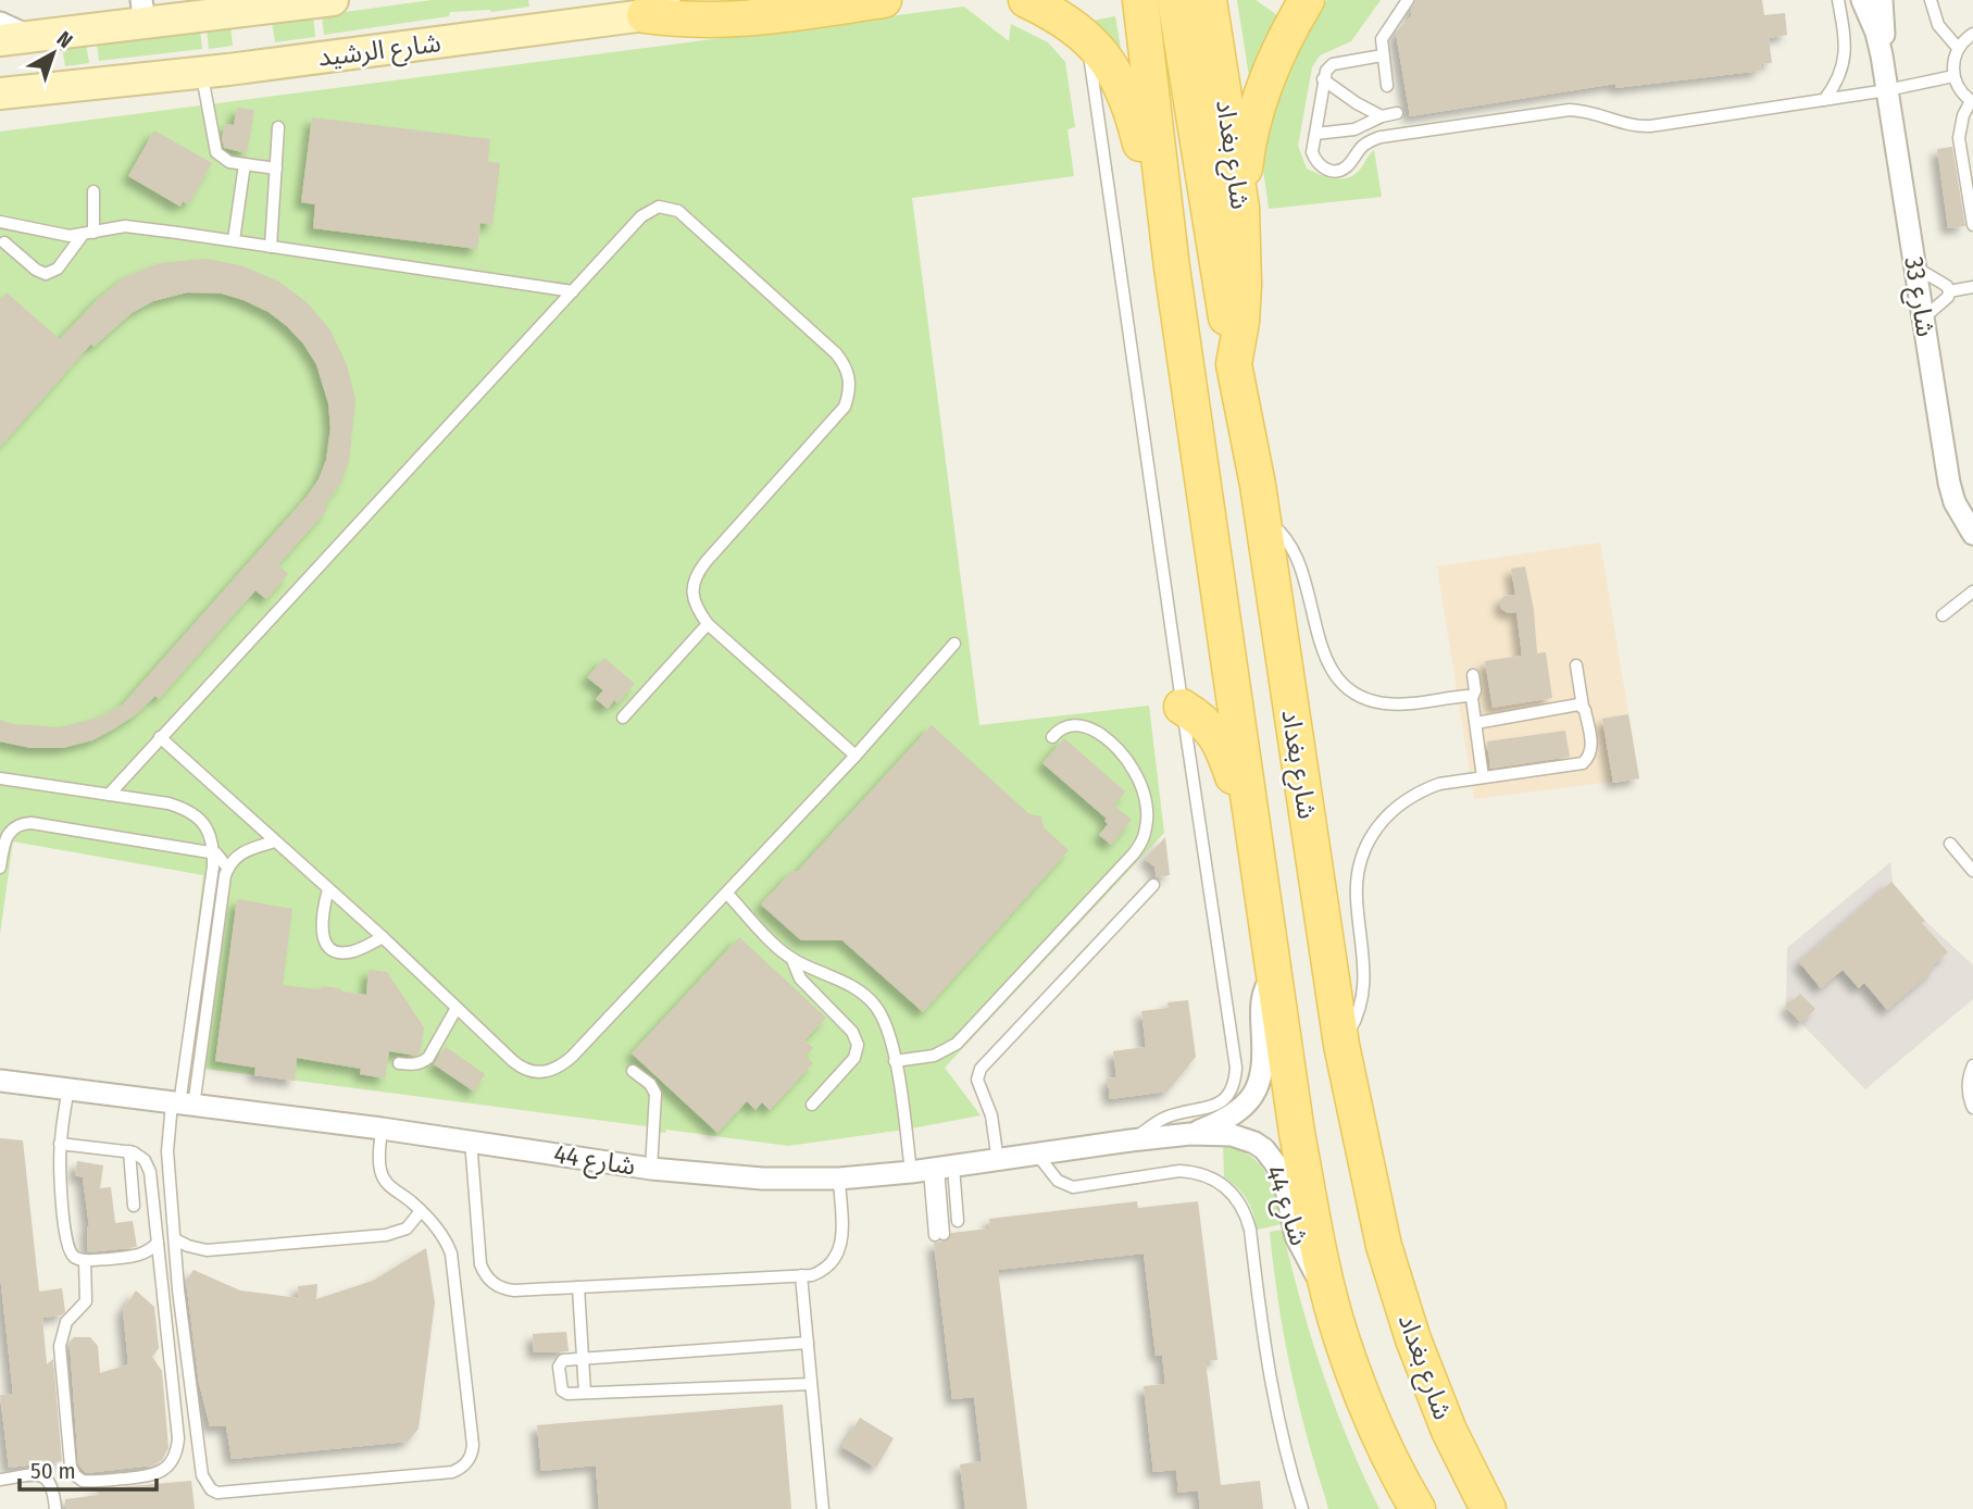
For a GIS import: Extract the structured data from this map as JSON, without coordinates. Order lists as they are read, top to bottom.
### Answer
{
  "streets": {
    "main road": ["شارع الرشيد", "شارع بغداد"],
    "street": ["شارع 33", "شارع 44"]
  },
  "crossings": [
    ["شارع بغداد", "شارع 44"]
  ],
  "scale_bar": "50 m",
  "north": "top right"
}
